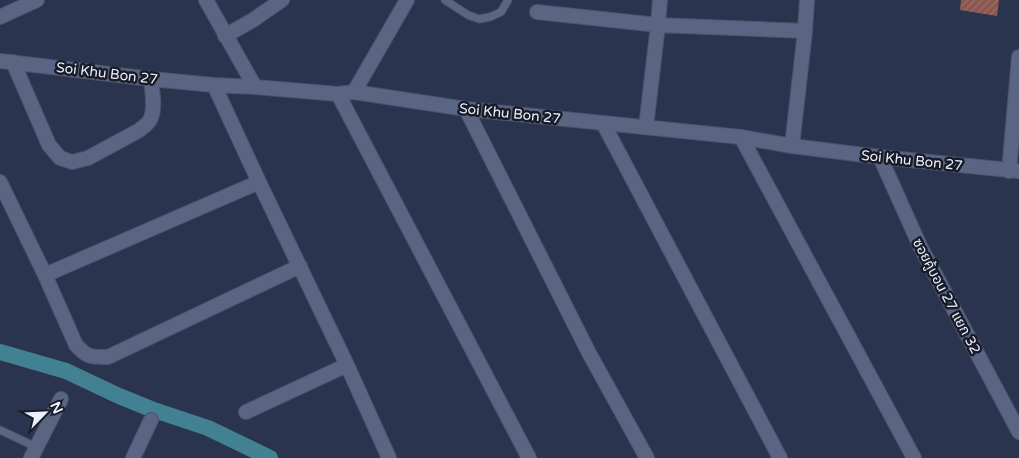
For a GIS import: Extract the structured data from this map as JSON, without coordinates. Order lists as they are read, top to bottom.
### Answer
{
  "streets": {
    "street": ["Soi Khu Bon 27", "ซอยคู้บอน 27 แยก 32"]
  },
  "crossings": [
    ["Soi Khu Bon 27", "ซอยคู้บอน 27 แยก 32"]
  ],
  "north": "top right"
}
